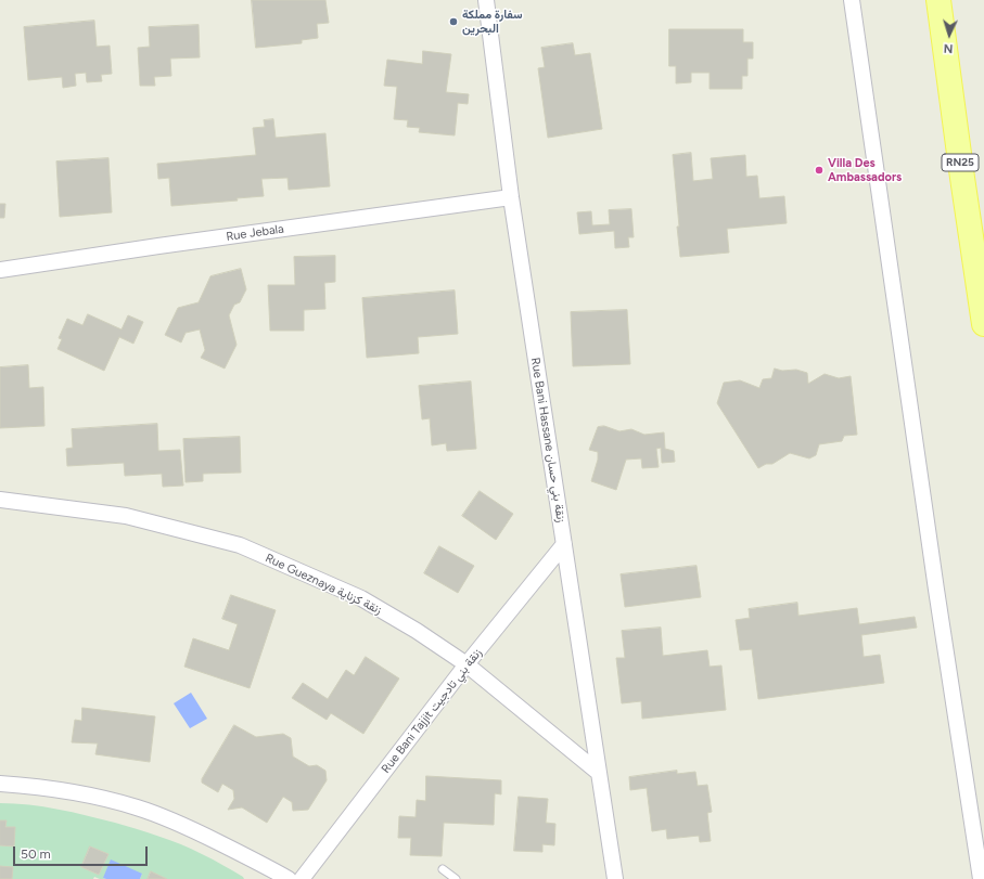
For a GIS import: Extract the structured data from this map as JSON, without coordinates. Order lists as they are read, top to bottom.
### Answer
{
  "streets": {
    "main road": ["RN25"],
    "street": [
      "Rue Jebala",
      "Rue Bani Hassane زنقة بني حسان",
      "Rue Gueznaya زنقة كزناية",
      "Rue Bani Tajjit زنقة بني تادجيت"
    ]
  },
  "crossings": [
    ["Rue Jebala", "Rue Bani Hassane زنقة بني حسان"],
    ["Rue Bani Hassane زنقة بني حسان", "Rue Gueznaya زنقة كزناية"],
    ["Rue Bani Hassane زنقة بني حسان", "Rue Bani Tajjit زنقة بني تادجيت"],
    ["Rue Gueznaya زنقة كزناية", "Rue Bani Tajjit زنقة بني تادجيت"]
  ],
  "places": ["سفارة مملكة البحرين", "Villa Des Ambassadors"],
  "scale_bar": "50 m",
  "north": "bottom"
}
